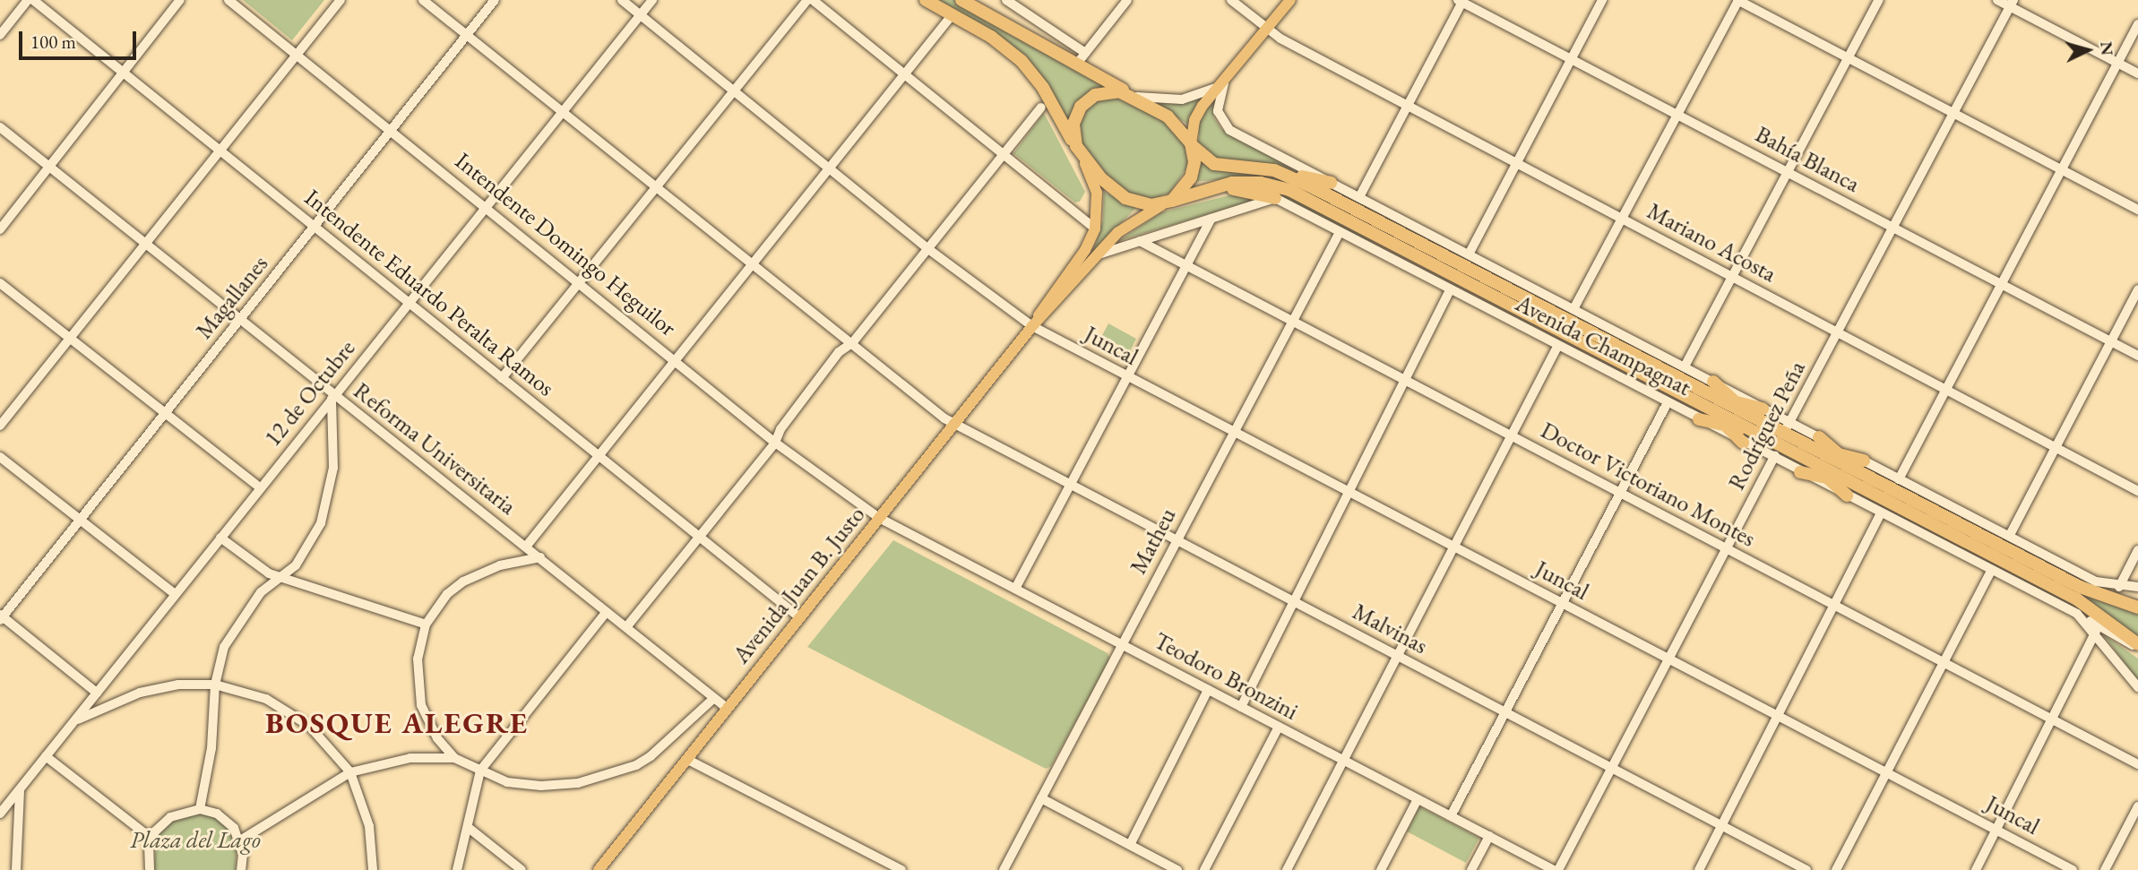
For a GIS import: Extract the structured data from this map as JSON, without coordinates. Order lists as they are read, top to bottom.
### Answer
{
  "streets": {
    "highway": ["Avenida Champagnat"],
    "main road": ["Avenida Juan B. Justo"],
    "street": [
      "Bahía Blanca",
      "Mariano Acosta",
      "Intendente Domingo Heguilor",
      "Intendente Eduardo Peralta Ramos",
      "Magallanes",
      "Juncal",
      "12 de Octubre",
      "Rodríguez Peña",
      "Reforma Universitaria",
      "Doctor Victoriano Montes",
      "Matheu",
      "Malvinas",
      "Teodoro Bronzini"
    ]
  },
  "crossings": [
    ["Bahía Blanca", "Rodríguez Peña"],
    ["Mariano Acosta", "Rodríguez Peña"],
    ["Intendente Domingo Heguilor", "Magallanes"],
    ["Intendente Domingo Heguilor", "12 de Octubre"],
    ["Intendente Domingo Heguilor", "Avenida Juan B. Justo"],
    ["Intendente Domingo Heguilor", "Teodoro Bronzini"],
    ["Intendente Eduardo Peralta Ramos", "Magallanes"],
    ["Intendente Eduardo Peralta Ramos", "12 de Octubre"],
    ["Intendente Eduardo Peralta Ramos", "Avenida Juan B. Justo"],
    ["Magallanes", "Reforma Universitaria"],
    ["Magallanes", "Malvinas"],
    ["Juncal", "12 de Octubre"],
    ["Juncal", "Rodríguez Peña"],
    ["Juncal", "Matheu"],
    ["Juncal", "Avenida Juan B. Justo"],
    ["Avenida Champagnat", "Rodríguez Peña"],
    ["Avenida Champagnat", "Matheu"],
    ["Avenida Champagnat", "Avenida Juan B. Justo"],
    ["12 de Octubre", "Reforma Universitaria"],
    ["12 de Octubre", "Malvinas"],
    ["Rodríguez Peña", "Doctor Victoriano Montes"],
    ["Rodríguez Peña", "Malvinas"],
    ["Rodríguez Peña", "Teodoro Bronzini"],
    ["Reforma Universitaria", "Avenida Juan B. Justo"],
    ["Doctor Victoriano Montes", "Matheu"],
    ["Matheu", "Malvinas"],
    ["Matheu", "Teodoro Bronzini"],
    ["Avenida Juan B. Justo", "Malvinas"],
    ["Avenida Juan B. Justo", "Teodoro Bronzini"]
  ],
  "districts": ["BOSQUE ALEGRE"],
  "parks": ["Plaza del Lago"],
  "scale_bar": "100 m",
  "north": "right"
}
